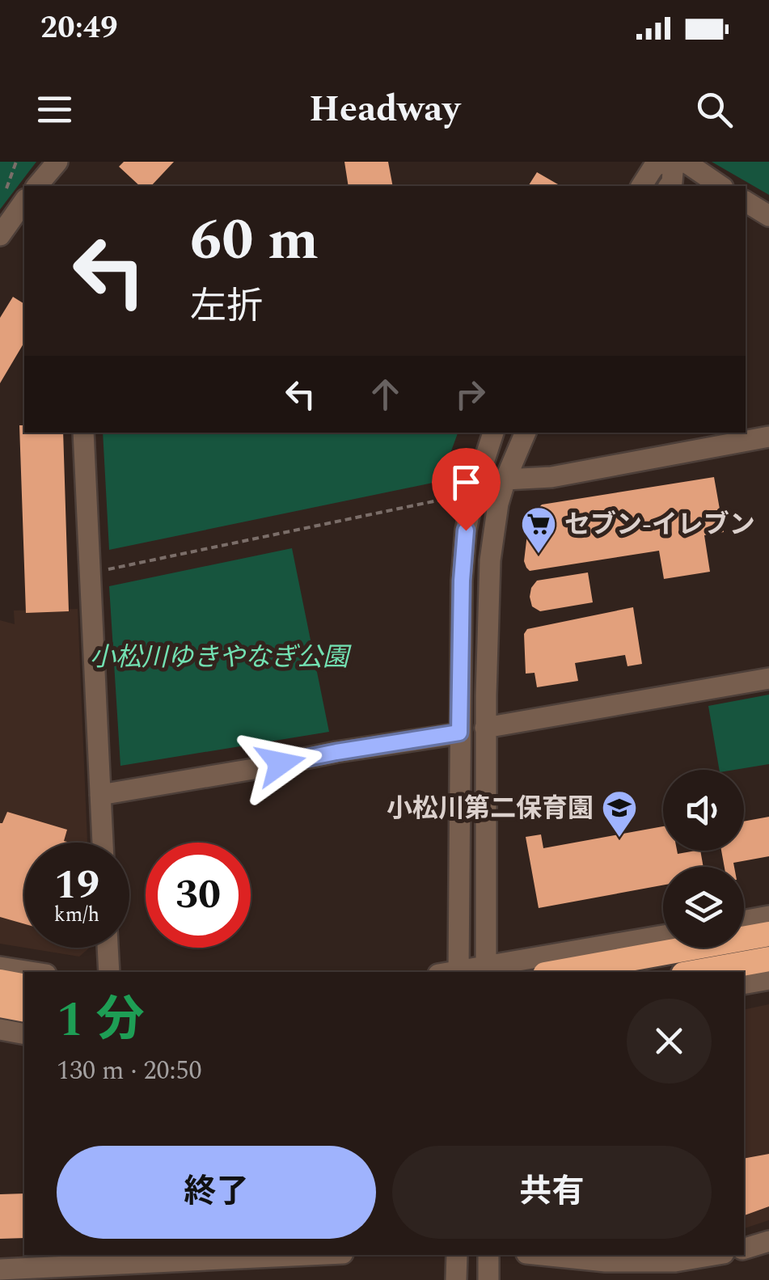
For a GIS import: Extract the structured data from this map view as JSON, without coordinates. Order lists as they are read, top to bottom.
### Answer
{
  "parks": ["小松川ゆきやなぎ公園"],
  "places": {
    "supermarket": ["セブン-イレブン"],
    "school or university": ["小松川第二保育園"]
  },
  "page": {
    "status": "20:49",
    "header": "Headway",
    "turn": ["60 m", "左折"],
    "speed": "19 km/h",
    "limit": "30",
    "heading": ["1 分", "130 m · 20:50"],
    "buttons": ["終了", "共有"]
  }
}
